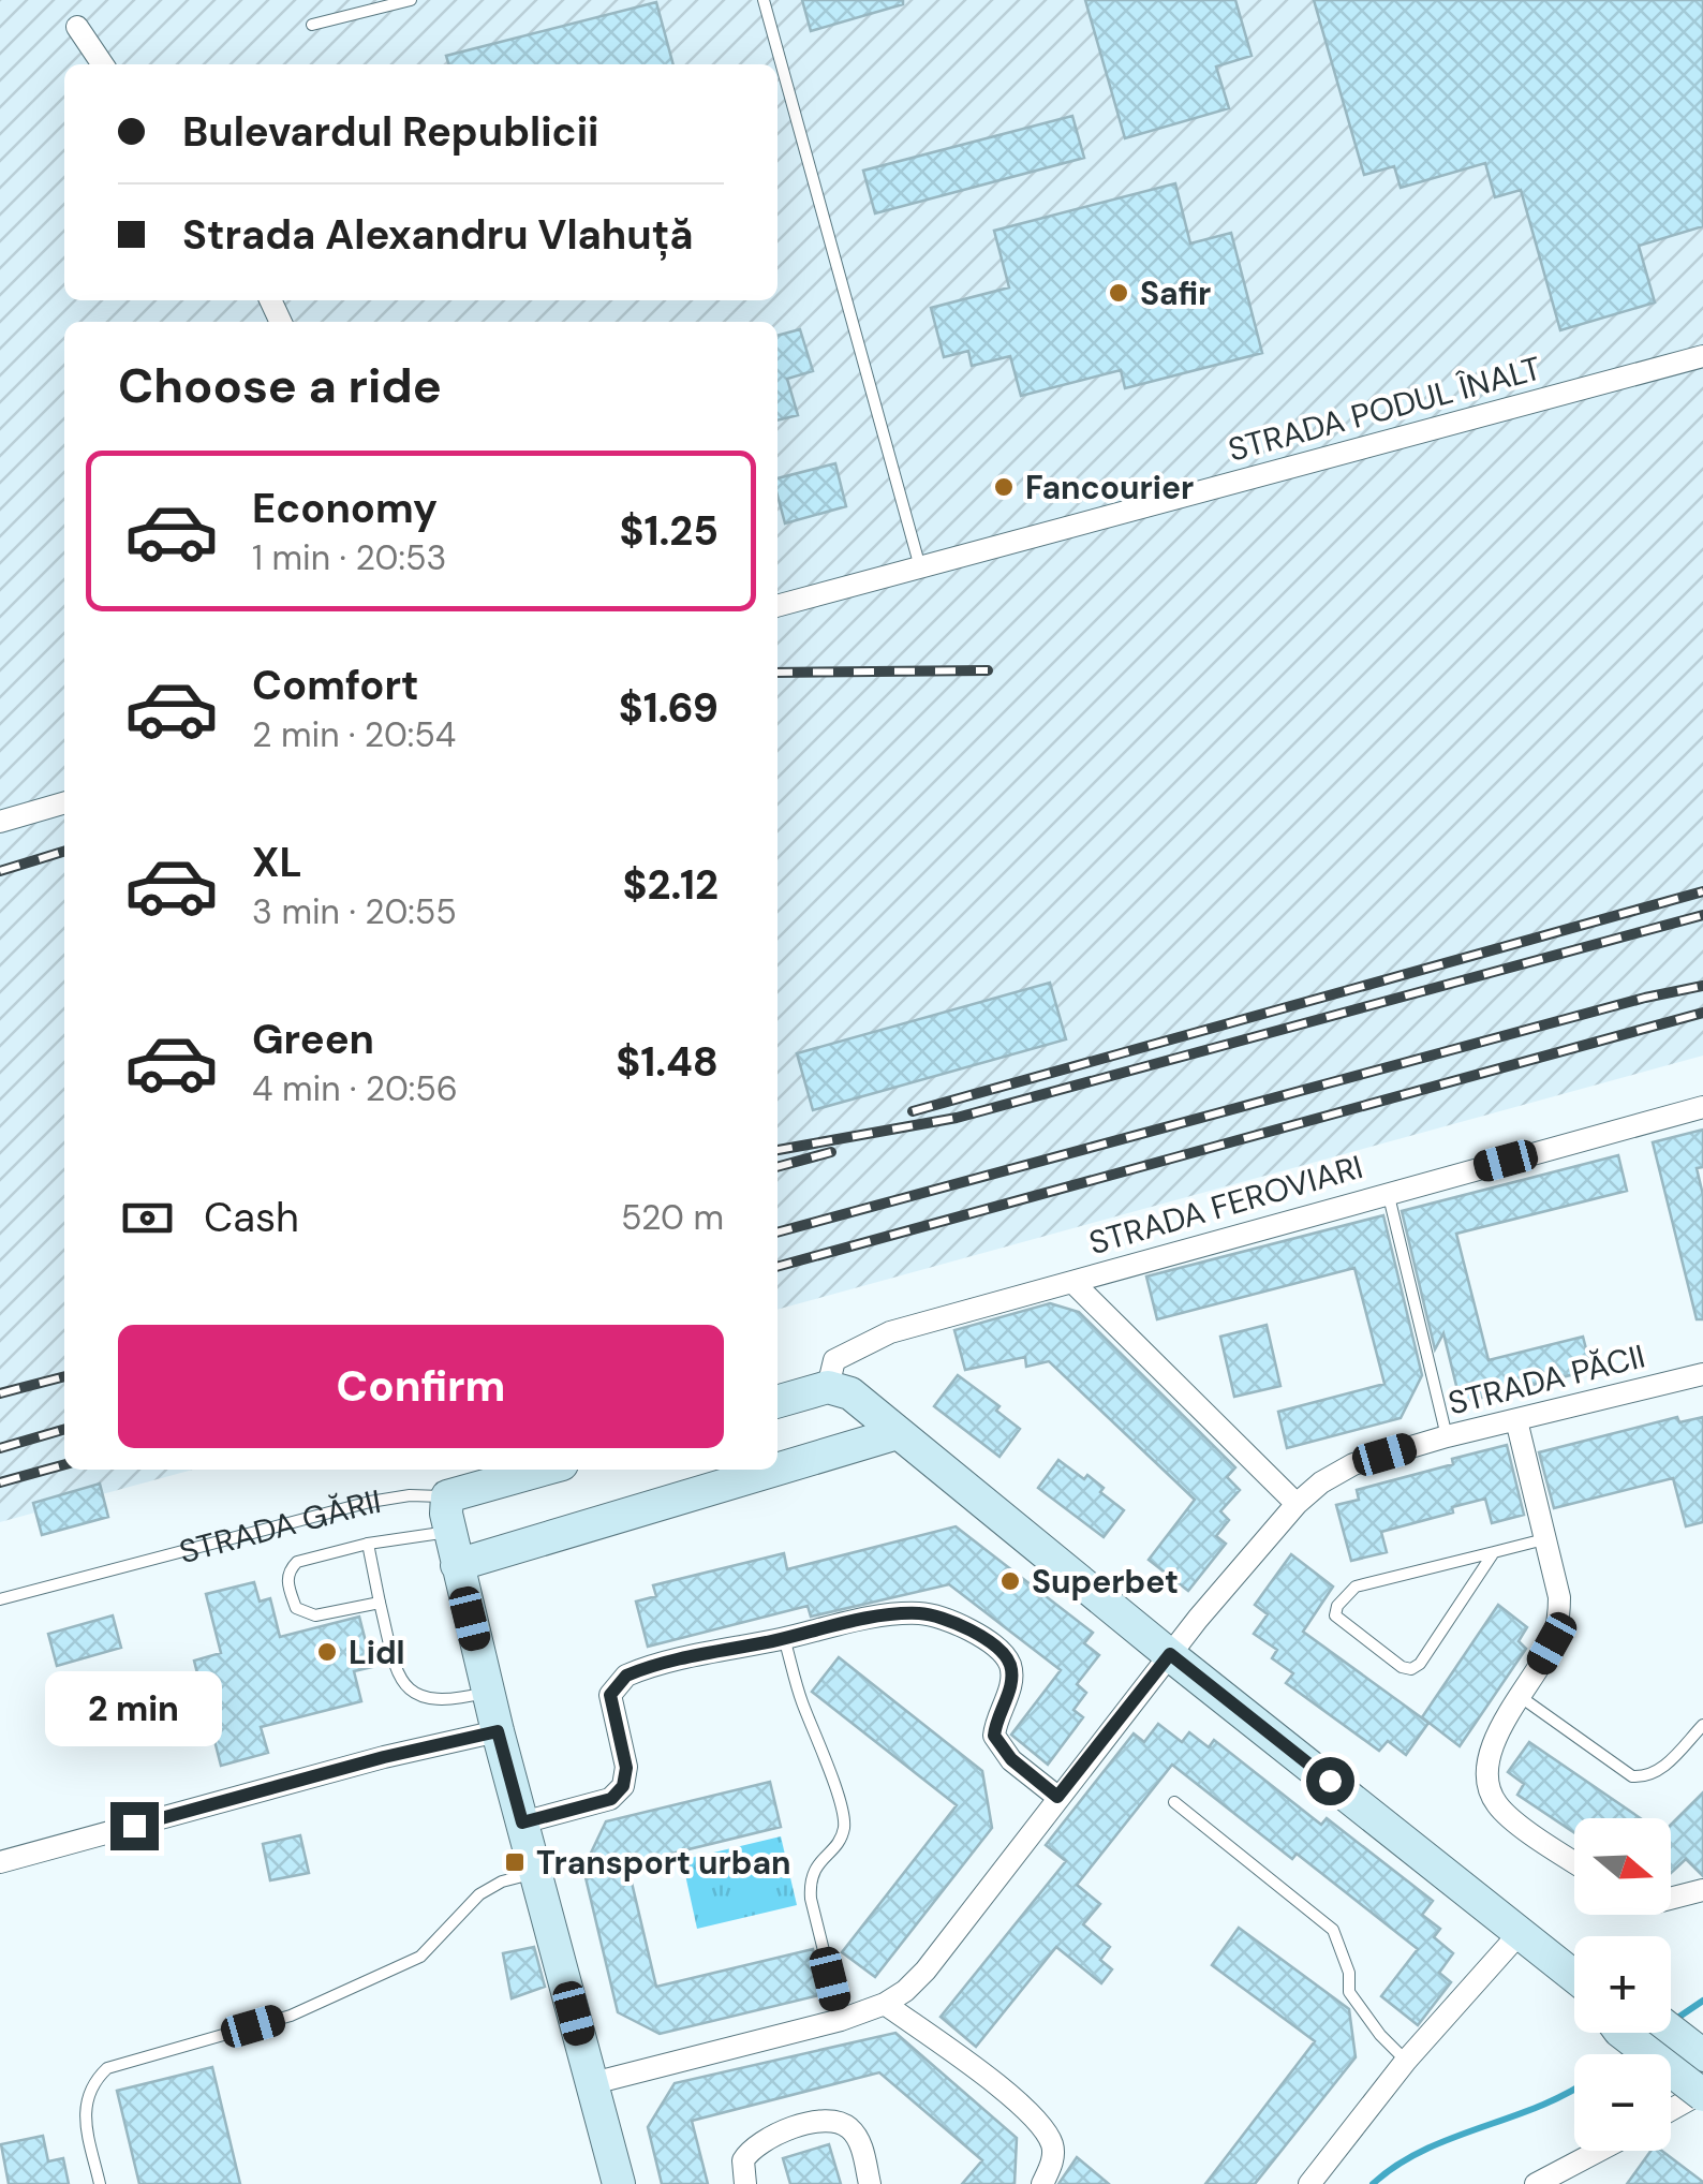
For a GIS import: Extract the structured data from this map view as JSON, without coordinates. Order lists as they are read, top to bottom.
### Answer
{
  "streets": {
    "street": [
      "STRADA PODUL ÎNALT",
      "STRADA FEROVIARI",
      "STRADA PĂCII",
      "STRADA GĂRII"
    ]
  },
  "crossings": [
    ["STRADA FEROVIARI", "STRADA PĂCII"]
  ],
  "places": {
    "other": [
      "Safir",
      "Fancourier",
      "Superbet",
      "Lidl"
    ],
    "transit": ["Transport urban"]
  },
  "north": "right",
  "page": {
    "banner": ["Bulevardul Republicii", "Strada Alexandru Vlahuță"],
    "heading": "Choose a ride",
    "list": [
      {
        "name": "Economy",
        "note": "1 min · 20:53",
        "value": "$1.25"
      },
      {
        "name": "Comfort",
        "note": "2 min · 20:54",
        "value": "$1.69"
      },
      {
        "name": "XL",
        "note": "3 min · 20:55",
        "value": "$2.12"
      },
      {
        "name": "Green",
        "note": "4 min · 20:56",
        "value": "$1.48"
      }
    ],
    "pay": ["Cash", "520 m"],
    "buttons": "Confirm",
    "bubble": "2 min",
    "map_buttons": ["+", "−"]
  }
}
